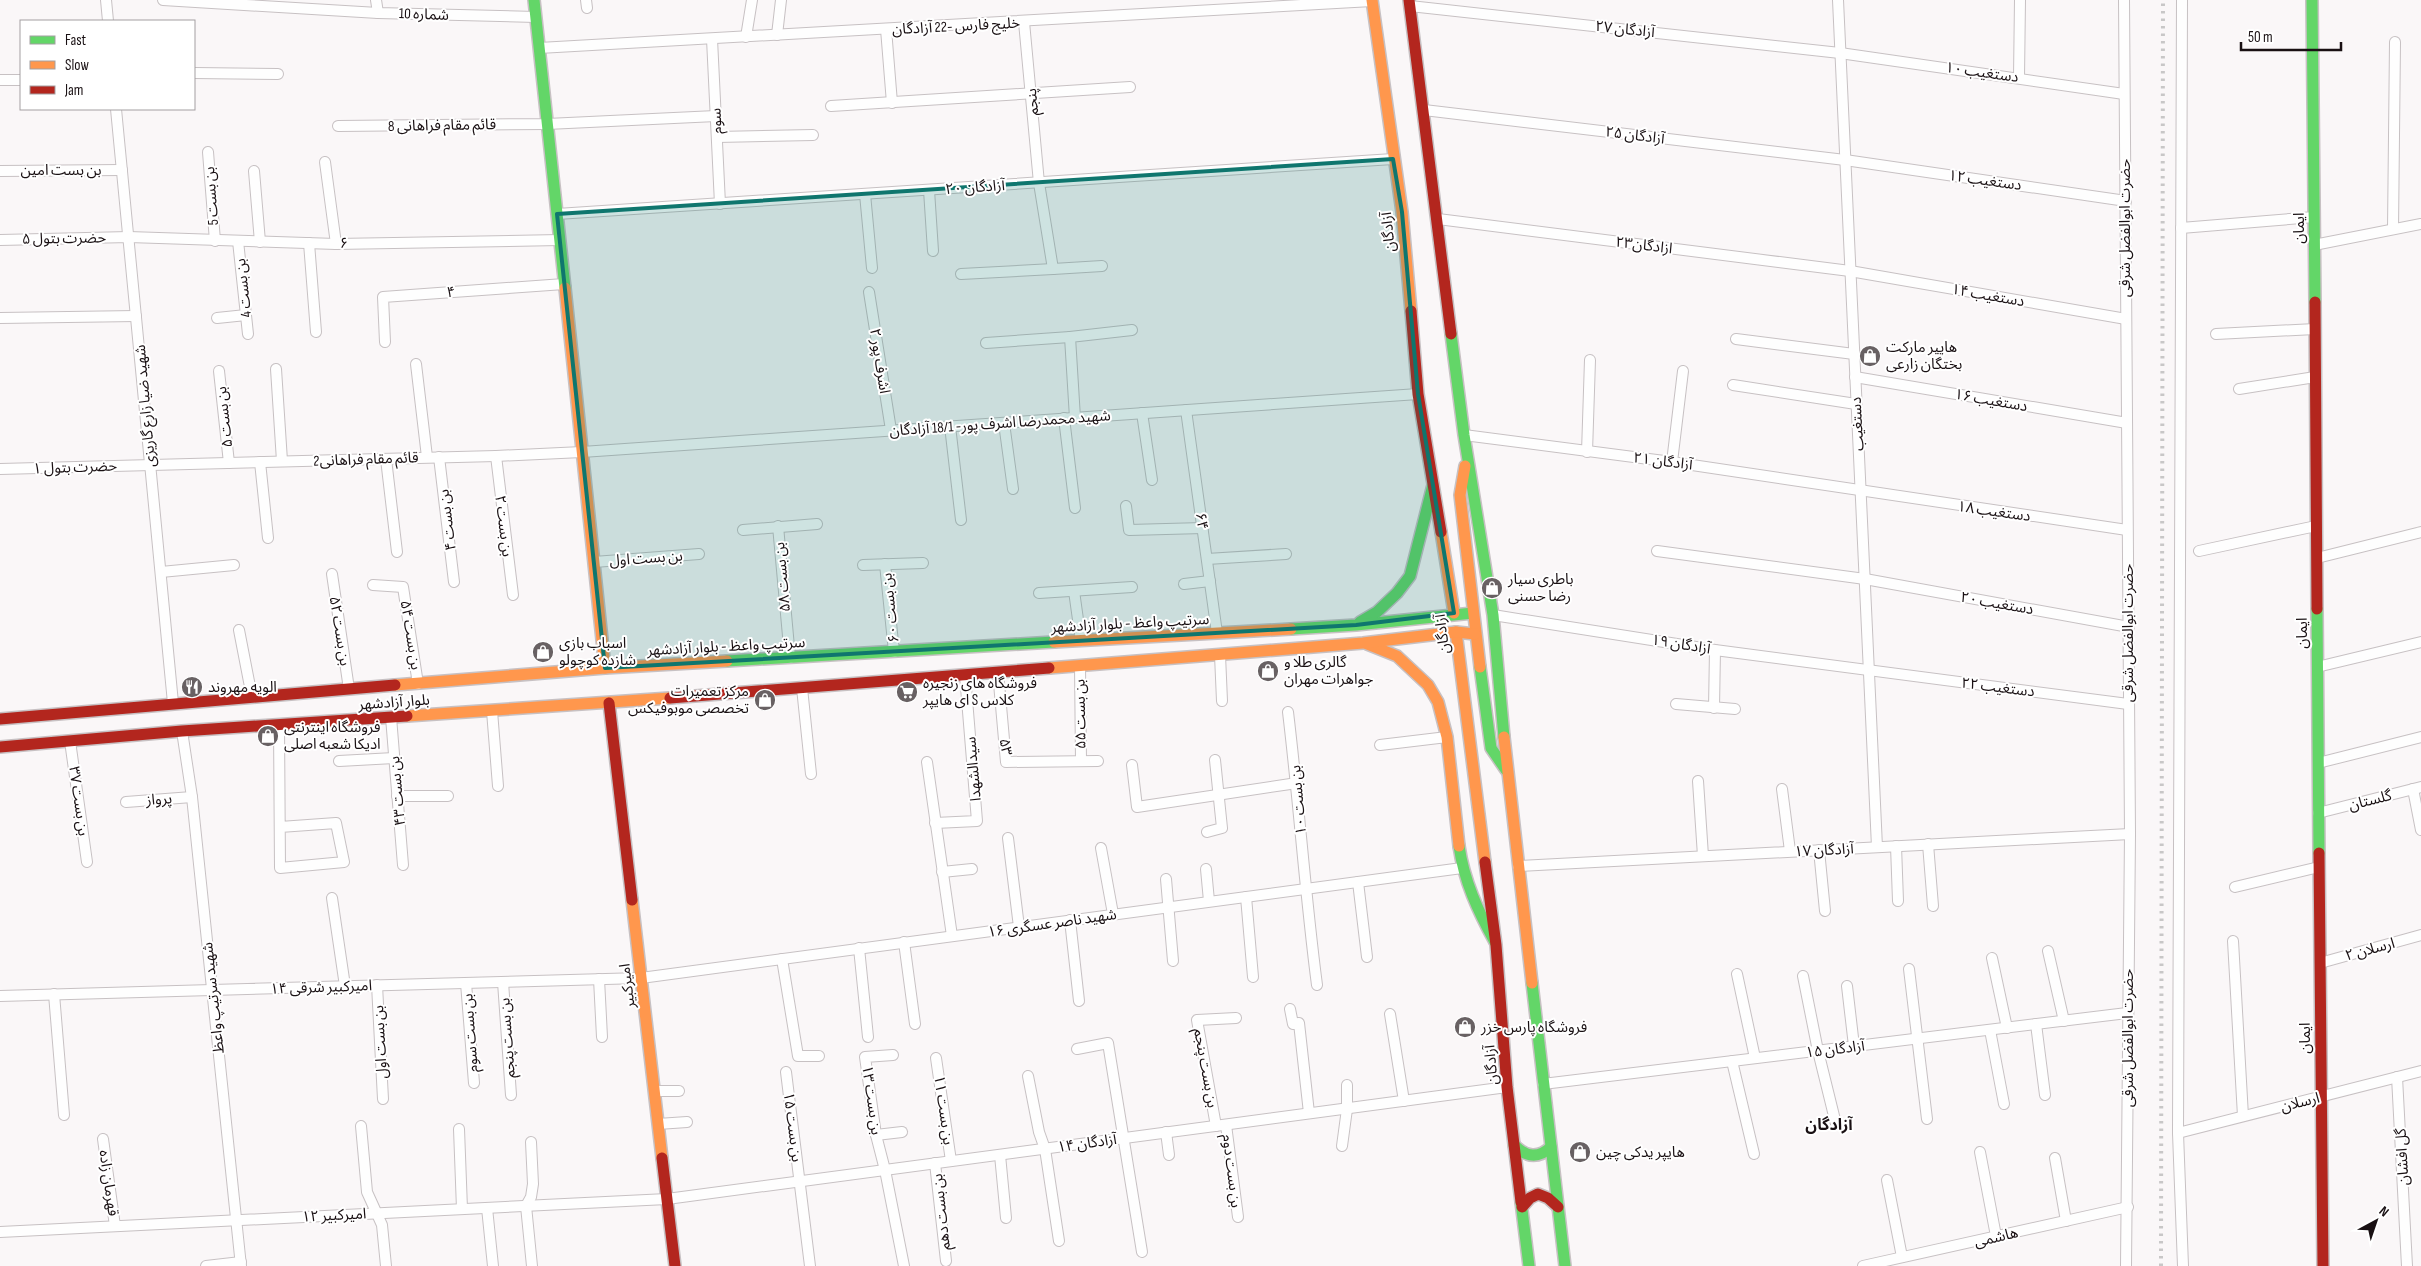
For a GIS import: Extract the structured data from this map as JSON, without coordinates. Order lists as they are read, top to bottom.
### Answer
{
  "streets": {
    "main road": [
      "ایمان",
      "آزادگان",
      "سرتیپ واعظ - بلوار آزادشهر",
      "بلوار آزادشهر",
      "امیرکبیر"
    ],
    "street": [
      "شماره 10",
      "خلیج فارس -22 آزادگان",
      "۲۷ آزادگان",
      "دستغیب ۱۰",
      "پنجم",
      "سوم",
      "8 قائم مقام فراهانی",
      "۲۵ آزادگان",
      "بن بست امین",
      "دستغیب ۱۲",
      "۲۰ آزادگان",
      "بن بست 5",
      "حضرت ابوالفضل شرقی",
      "حضرت بتول ۵",
      "۶",
      "۲۳ازادگان",
      "بن بست 4",
      "۴",
      "دستغیب ۱۴",
      "۲ اشرف پور",
      "دستغیب ۱۶",
      "شهید ضیا زارع گاریزی",
      "بن بست ۵",
      "شهید محمدرضا اشرف پور- 18/1 آزادگان",
      "دستغیب",
      "2قائم مقام فراهانی",
      "۲۱ آزادگان",
      "حضرت بتول ۱",
      "دستغیب ۱۸",
      "بن بست ۴",
      "۶۴",
      "بن بست ۲",
      "بن بست اول",
      "بن بست ۵۸",
      "دستغیب ۲۰",
      "بن بست ۶۰",
      "بن بست ۵۲",
      "بن بست ۵۴",
      "۱۹ آزادگان",
      "دستغیب ۲۲",
      "بن بست ۵۵",
      "۵۳",
      "سیدالشهدا",
      "بن بست ۴۳",
      "پرواز",
      "بن بست ۱۰",
      "گلستان",
      "بن بست ۳۷",
      "۱۷ آزادگان",
      "۱۶ شهید ناصر عسگری",
      "ارسلان ۲",
      "۱۴ امیرکبیر شرقی",
      "شهید سرتیپ واعظ",
      "بن بست سوم",
      "بن بست پنجم",
      "۱۵ آزادگان",
      "بن بست ۱۳",
      "ارسلان",
      "بن بست ۱۱",
      "بن بست ۱۵",
      "۱۴ آزادگان",
      "گل افشان",
      "بن بست دوم",
      "قهرمان زاده",
      "بن بست دهم",
      "امیرکبیر ۱۲",
      "هاشمی"
    ]
  },
  "crossings": [
    ["خلیج فارس -22 آزادگان", "پنجم"],
    ["خلیج فارس -22 آزادگان", "سوم"],
    ["خلیج فارس -22 آزادگان", "آزادگان"],
    ["۲۷ آزادگان", "دستغیب ۱۰"],
    ["۲۷ آزادگان", "دستغیب"],
    ["دستغیب ۱۰", "حضرت ابوالفضل شرقی"],
    ["دستغیب ۱۰", "دستغیب"],
    ["پنجم", "۲۰ آزادگان"],
    ["سوم", "8 قائم مقام فراهانی"],
    ["سوم", "۲۰ آزادگان"],
    ["۲۵ آزادگان", "دستغیب ۱۲"],
    ["۲۵ آزادگان", "دستغیب"],
    ["بن بست امین", "شهید ضیا زارع گاریزی"],
    ["دستغیب ۱۲", "حضرت ابوالفضل شرقی"],
    ["دستغیب ۱۲", "دستغیب"],
    ["۲۰ آزادگان", "آزادگان"],
    ["بن بست 5", "۶"],
    ["حضرت ابوالفضل شرقی", "دستغیب ۱۴"],
    ["حضرت ابوالفضل شرقی", "دستغیب ۱۶"],
    ["حضرت ابوالفضل شرقی", "دستغیب ۱۸"],
    ["حضرت ابوالفضل شرقی", "دستغیب ۲۰"],
    ["حضرت ابوالفضل شرقی", "دستغیب ۲۲"],
    ["حضرت ابوالفضل شرقی", "۱۷ آزادگان"],
    ["حضرت ابوالفضل شرقی", "۱۵ آزادگان"],
    ["حضرت ابوالفضل شرقی", "هاشمی"],
    ["ایمان", "گلستان"],
    ["ایمان", "ارسلان ۲"],
    ["ایمان", "ارسلان"],
    ["آزادگان", "شهید محمدرضا اشرف پور- 18/1 آزادگان"],
    ["آزادگان", "سرتیپ واعظ - بلوار آزادشهر"],
    ["آزادگان", "۱۴ آزادگان"],
    ["حضرت بتول ۵", "۶"],
    ["حضرت بتول ۵", "شهید ضیا زارع گاریزی"],
    ["۶", "بن بست 4"],
    ["۶", "شهید ضیا زارع گاریزی"],
    ["۲۳ازادگان", "دستغیب ۱۴"],
    ["۲۳ازادگان", "دستغیب"],
    ["دستغیب ۱۴", "دستغیب"],
    ["۲ اشرف پور", "شهید محمدرضا اشرف پور- 18/1 آزادگان"],
    ["دستغیب ۱۶", "دستغیب"],
    ["شهید ضیا زارع گاریزی", "2قائم مقام فراهانی"],
    ["شهید ضیا زارع گاریزی", "حضرت بتول ۱"],
    ["شهید ضیا زارع گاریزی", "سرتیپ واعظ - بلوار آزادشهر"],
    ["بن بست ۵", "2قائم مقام فراهانی"],
    ["شهید محمدرضا اشرف پور- 18/1 آزادگان", "2قائم مقام فراهانی"],
    ["شهید محمدرضا اشرف پور- 18/1 آزادگان", "۶۴"],
    ["دستغیب", "۲۱ آزادگان"],
    ["دستغیب", "دستغیب ۱۸"],
    ["دستغیب", "دستغیب ۲۰"],
    ["دستغیب", "۱۹ آزادگان"],
    ["دستغیب", "دستغیب ۲۲"],
    ["دستغیب", "۱۷ آزادگان"],
    ["2قائم مقام فراهانی", "حضرت بتول ۱"],
    ["2قائم مقام فراهانی", "بن بست ۴"],
    ["2قائم مقام فراهانی", "بن بست ۲"],
    ["۲۱ آزادگان", "دستغیب ۱۸"],
    ["۶۴", "سرتیپ واعظ - بلوار آزادشهر"],
    ["بن بست اول", "۱۴ امیرکبیر شرقی"],
    ["بن بست ۵۸", "سرتیپ واعظ - بلوار آزادشهر"],
    ["بن بست ۶۰", "سرتیپ واعظ - بلوار آزادشهر"],
    ["سرتیپ واعظ - بلوار آزادشهر", "بن بست ۵۲"],
    ["سرتیپ واعظ - بلوار آزادشهر", "بن بست ۵۴"],
    ["۱۹ آزادگان", "دستغیب ۲۲"],
    ["بلوار آزادشهر", "بن بست ۴۳"],
    ["بلوار آزادشهر", "امیرکبیر"],
    ["بلوار آزادشهر", "شهید سرتیپ واعظ"],
    ["بن بست ۵۵", "۵۳"],
    ["پرواز", "شهید سرتیپ واعظ"],
    ["بن بست ۱۰", "۱۶ شهید ناصر عسگری"],
    ["۱۶ شهید ناصر عسگری", "امیرکبیر"],
    ["۱۶ شهید ناصر عسگری", "۱۴ امیرکبیر شرقی"],
    ["امیرکبیر", "۱۴ امیرکبیر شرقی"],
    ["امیرکبیر", "۱۴ آزادگان"],
    ["امیرکبیر", "امیرکبیر ۱۲"],
    ["۱۴ امیرکبیر شرقی", "شهید سرتیپ واعظ"],
    ["۱۴ امیرکبیر شرقی", "بن بست سوم"],
    ["۱۴ امیرکبیر شرقی", "بن بست پنجم"],
    ["شهید سرتیپ واعظ", "امیرکبیر ۱۲"],
    ["بن بست پنجم", "۱۴ آزادگان"],
    ["بن بست پنجم", "بن بست دوم"],
    ["بن بست ۱۳", "۱۴ آزادگان"],
    ["ارسلان", "گل افشان"],
    ["بن بست ۱۱", "۱۴ آزادگان"],
    ["بن بست ۱۵", "۱۴ آزادگان"],
    ["۱۴ آزادگان", "بن بست دوم"],
    ["۱۴ آزادگان", "بن بست دهم"],
    ["۱۴ آزادگان", "امیرکبیر ۱۲"],
    ["قهرمان زاده", "امیرکبیر ۱۲"]
  ],
  "districts": ["آزادگان"],
  "places": {
    "shop": [
      "هاپیر مارکت بختگان زارعی",
      "باطری سیار رضا حسنی",
      "اسباب بازی شازده کوچولو",
      "گالری طلا و جواهرات مهران",
      "مرکز تعمیرات تخصصی موبوفیکس",
      "فروشگاه اینترنتی ادیکا شعبه اصلی",
      "فروشگاه پارس خزر",
      "هایپر یدکی چین"
    ],
    "restaurant": ["الویه مهروند"],
    "supermarket": ["فروشگاه های زنجیره ای هایپر S کلاس"]
  },
  "legend": ["Fast", "Slow", "Jam"],
  "scale_bar": "50 m",
  "north": "top right"
}
